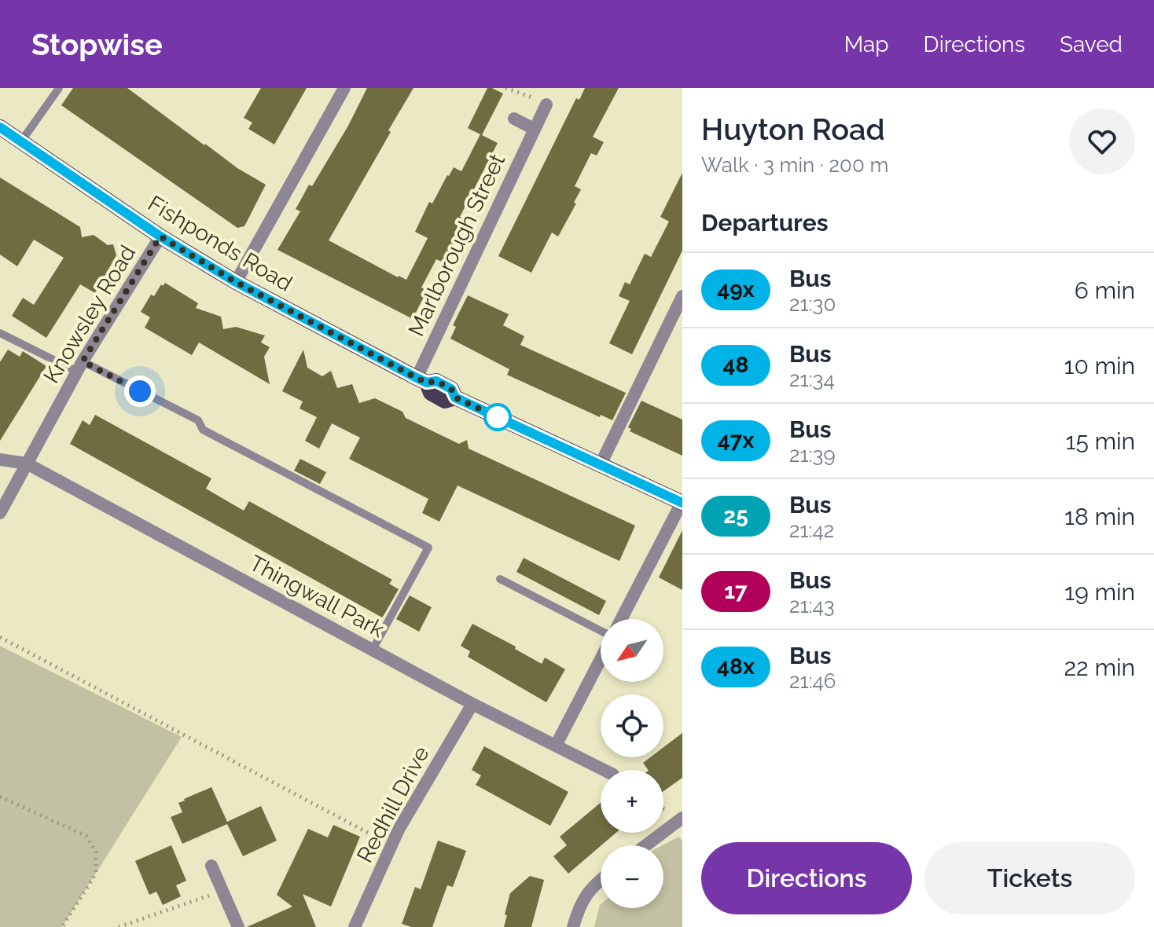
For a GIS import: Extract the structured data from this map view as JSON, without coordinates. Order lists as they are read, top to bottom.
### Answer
{
  "streets": {
    "main road": ["Fishponds Road"],
    "street": [
      "Marlborough Street",
      "Knowsley Road",
      "Thingwall Park",
      "Redhill Drive"
    ]
  },
  "crossings": [
    ["Fishponds Road", "Marlborough Street"],
    ["Fishponds Road", "Knowsley Road"],
    ["Knowsley Road", "Thingwall Park"],
    ["Thingwall Park", "Redhill Drive"]
  ],
  "lines": ["bus line 49x"],
  "north": "bottom left",
  "page": {
    "header": "Stopwise",
    "nav": ["Map", "Directions", "Saved"],
    "heading": [
      ["Huyton Road", "Walk · 3 min · 200 m"],
      "Departures"
    ],
    "list": [
      {
        "mark": "49x",
        "name": "Bus",
        "note": "21:30",
        "value": "6 min"
      },
      {
        "mark": "48",
        "name": "Bus",
        "note": "21:34",
        "value": "10 min"
      },
      {
        "mark": "47x",
        "name": "Bus",
        "note": "21:39",
        "value": "15 min"
      },
      {
        "mark": "25",
        "name": "Bus",
        "note": "21:42",
        "value": "18 min"
      },
      {
        "mark": "17",
        "name": "Bus",
        "note": "21:43",
        "value": "19 min"
      },
      {
        "mark": "48x",
        "name": "Bus",
        "note": "21:46",
        "value": "22 min"
      }
    ],
    "map_buttons": ["+", "−"],
    "buttons": ["Directions", "Tickets"]
  }
}
